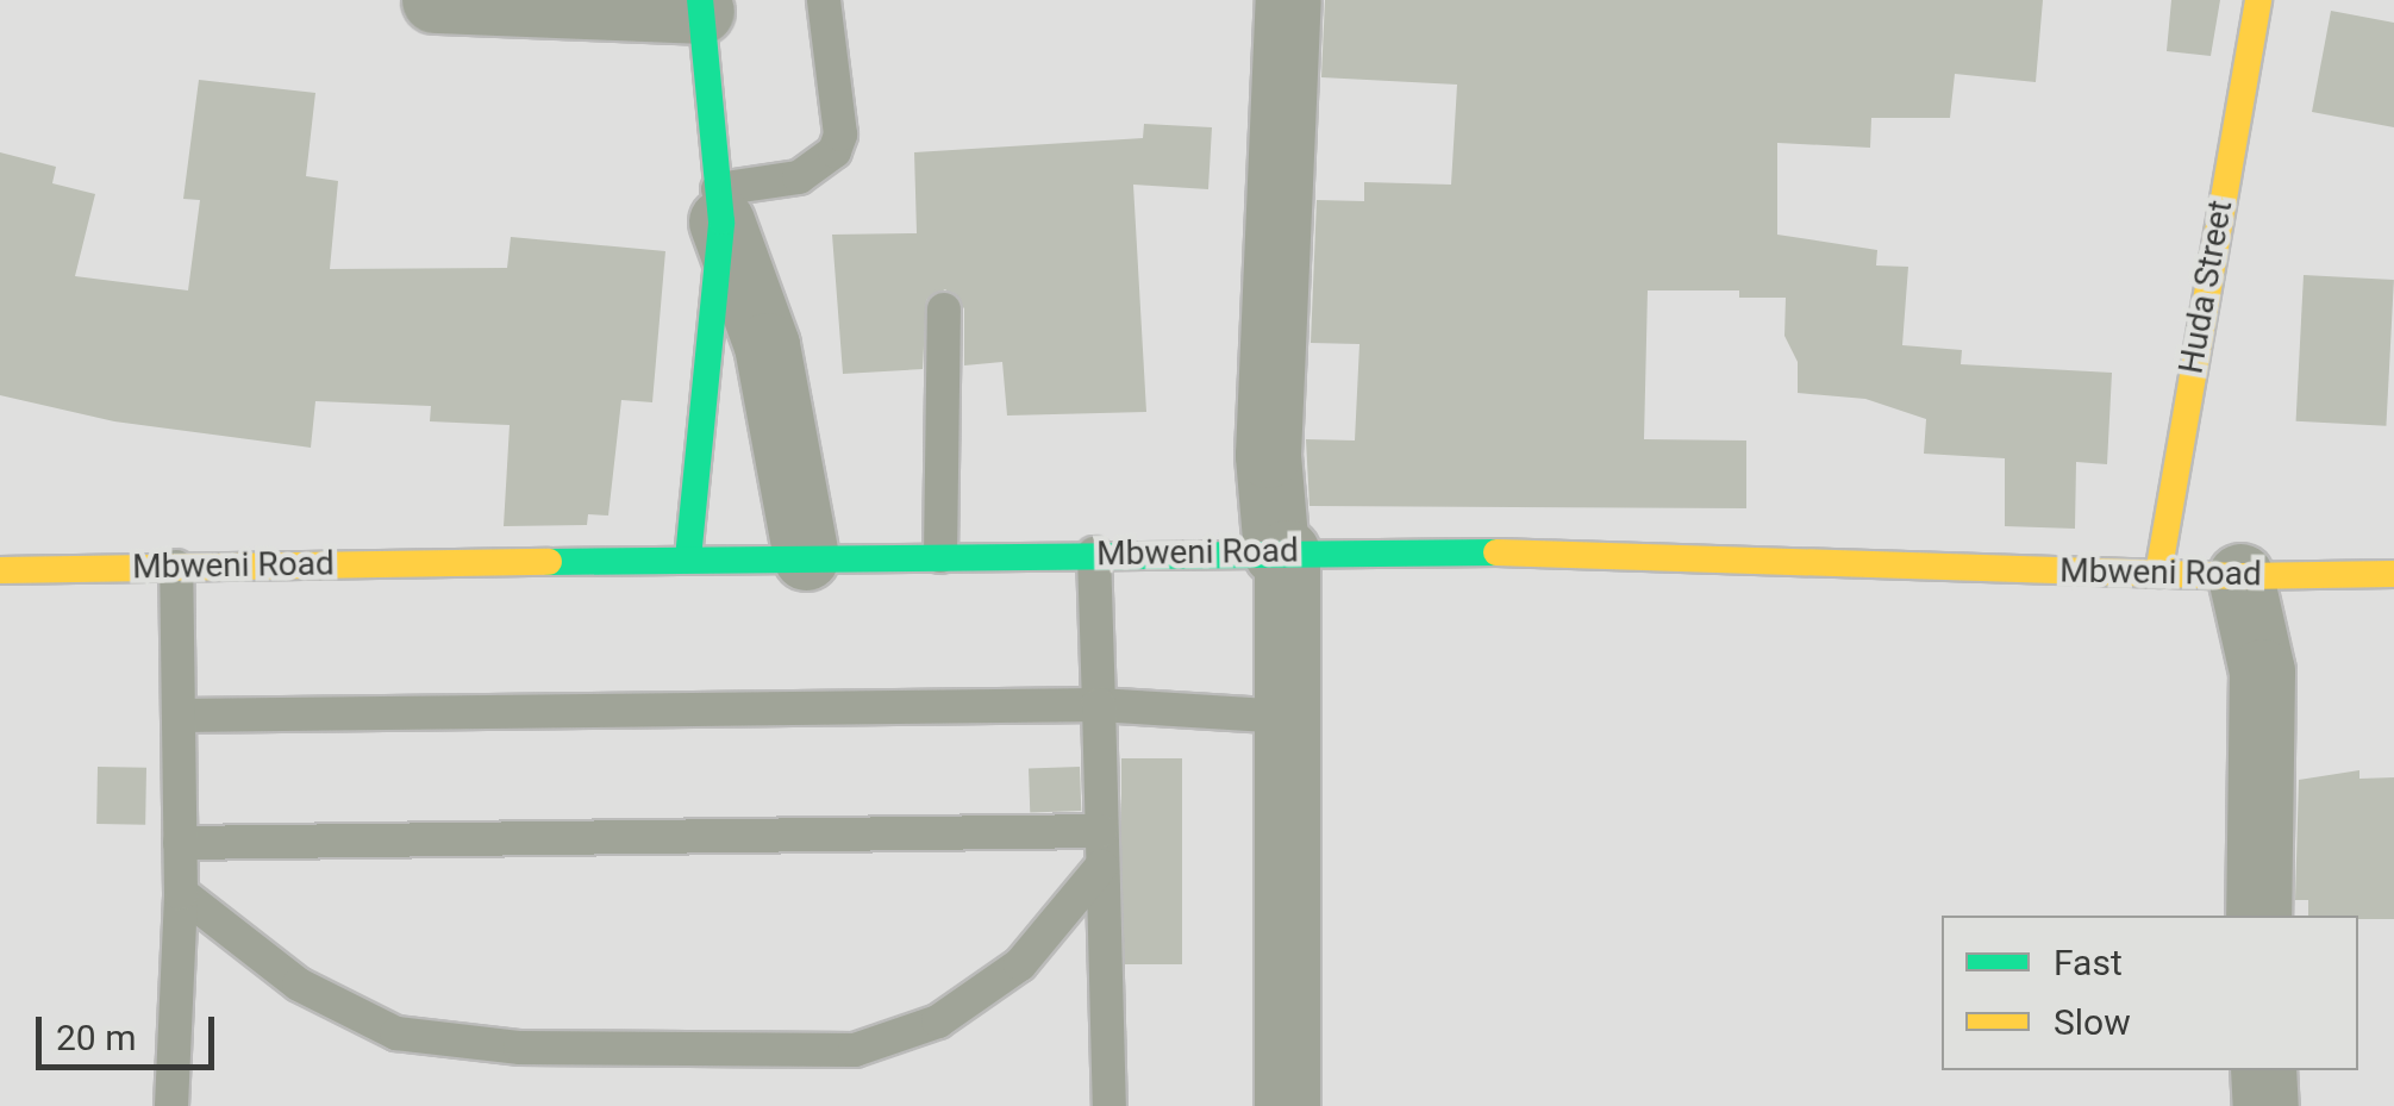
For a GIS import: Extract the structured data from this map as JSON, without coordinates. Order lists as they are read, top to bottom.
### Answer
{
  "streets": {
    "street": ["Huda Street", "Mbweni Road"]
  },
  "crossings": [
    ["Huda Street", "Mbweni Road"]
  ],
  "legend": ["Fast", "Slow"],
  "scale_bar": "20 m"
}
